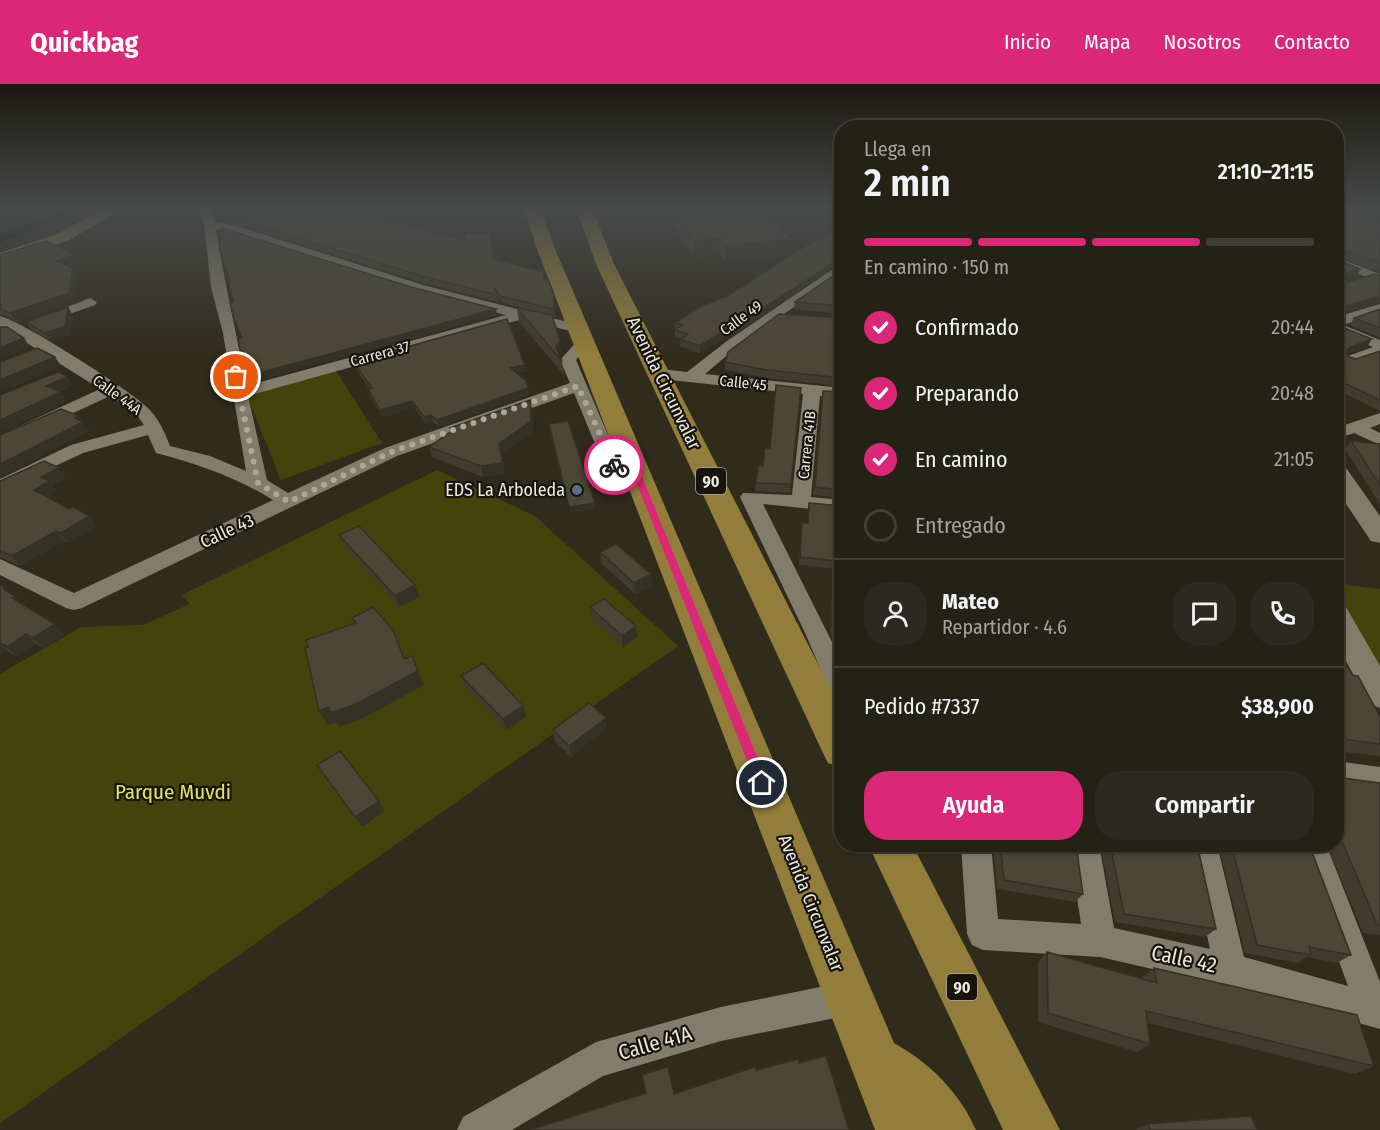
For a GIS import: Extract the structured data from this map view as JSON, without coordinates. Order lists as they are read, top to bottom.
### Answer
{
  "streets": {
    "highway": ["Avenida Circunvalar", "90"],
    "street": [
      "Calle 49",
      "Carrera 37",
      "Calle 45",
      "Calle 44A",
      "Carrera 41B",
      "Calle 43",
      "Calle 42",
      "Calle 41A"
    ]
  },
  "crossings": [
    ["Calle 49", "Avenida Circunvalar"],
    ["Calle 49", "Calle 45"],
    ["Avenida Circunvalar", "Calle 45"],
    ["Avenida Circunvalar", "Calle 41A"],
    ["Calle 45", "Carrera 41B"],
    ["Calle 44A", "Calle 43"],
    ["90", "Calle 42"]
  ],
  "parks": ["Parque Muvdi"],
  "places": ["EDS La Arboleda"],
  "page": {
    "header": "Quickbag",
    "nav": [
      "Inicio",
      "Mapa",
      "Nosotros",
      "Contacto"
    ],
    "heading": ["2 min", "Llega en", "21:10–21:15"],
    "panel": [
      "Mateo",
      "Repartidor · 4.6",
      "Pedido #7337",
      "$38,900"
    ],
    "bar": "En camino · 150 m",
    "list": [
      ["Confirmado", "20:44"],
      ["Preparando", "20:48"],
      ["En camino", "21:05"],
      "Entregado"
    ],
    "buttons": ["Ayuda", "Compartir"]
  }
}
